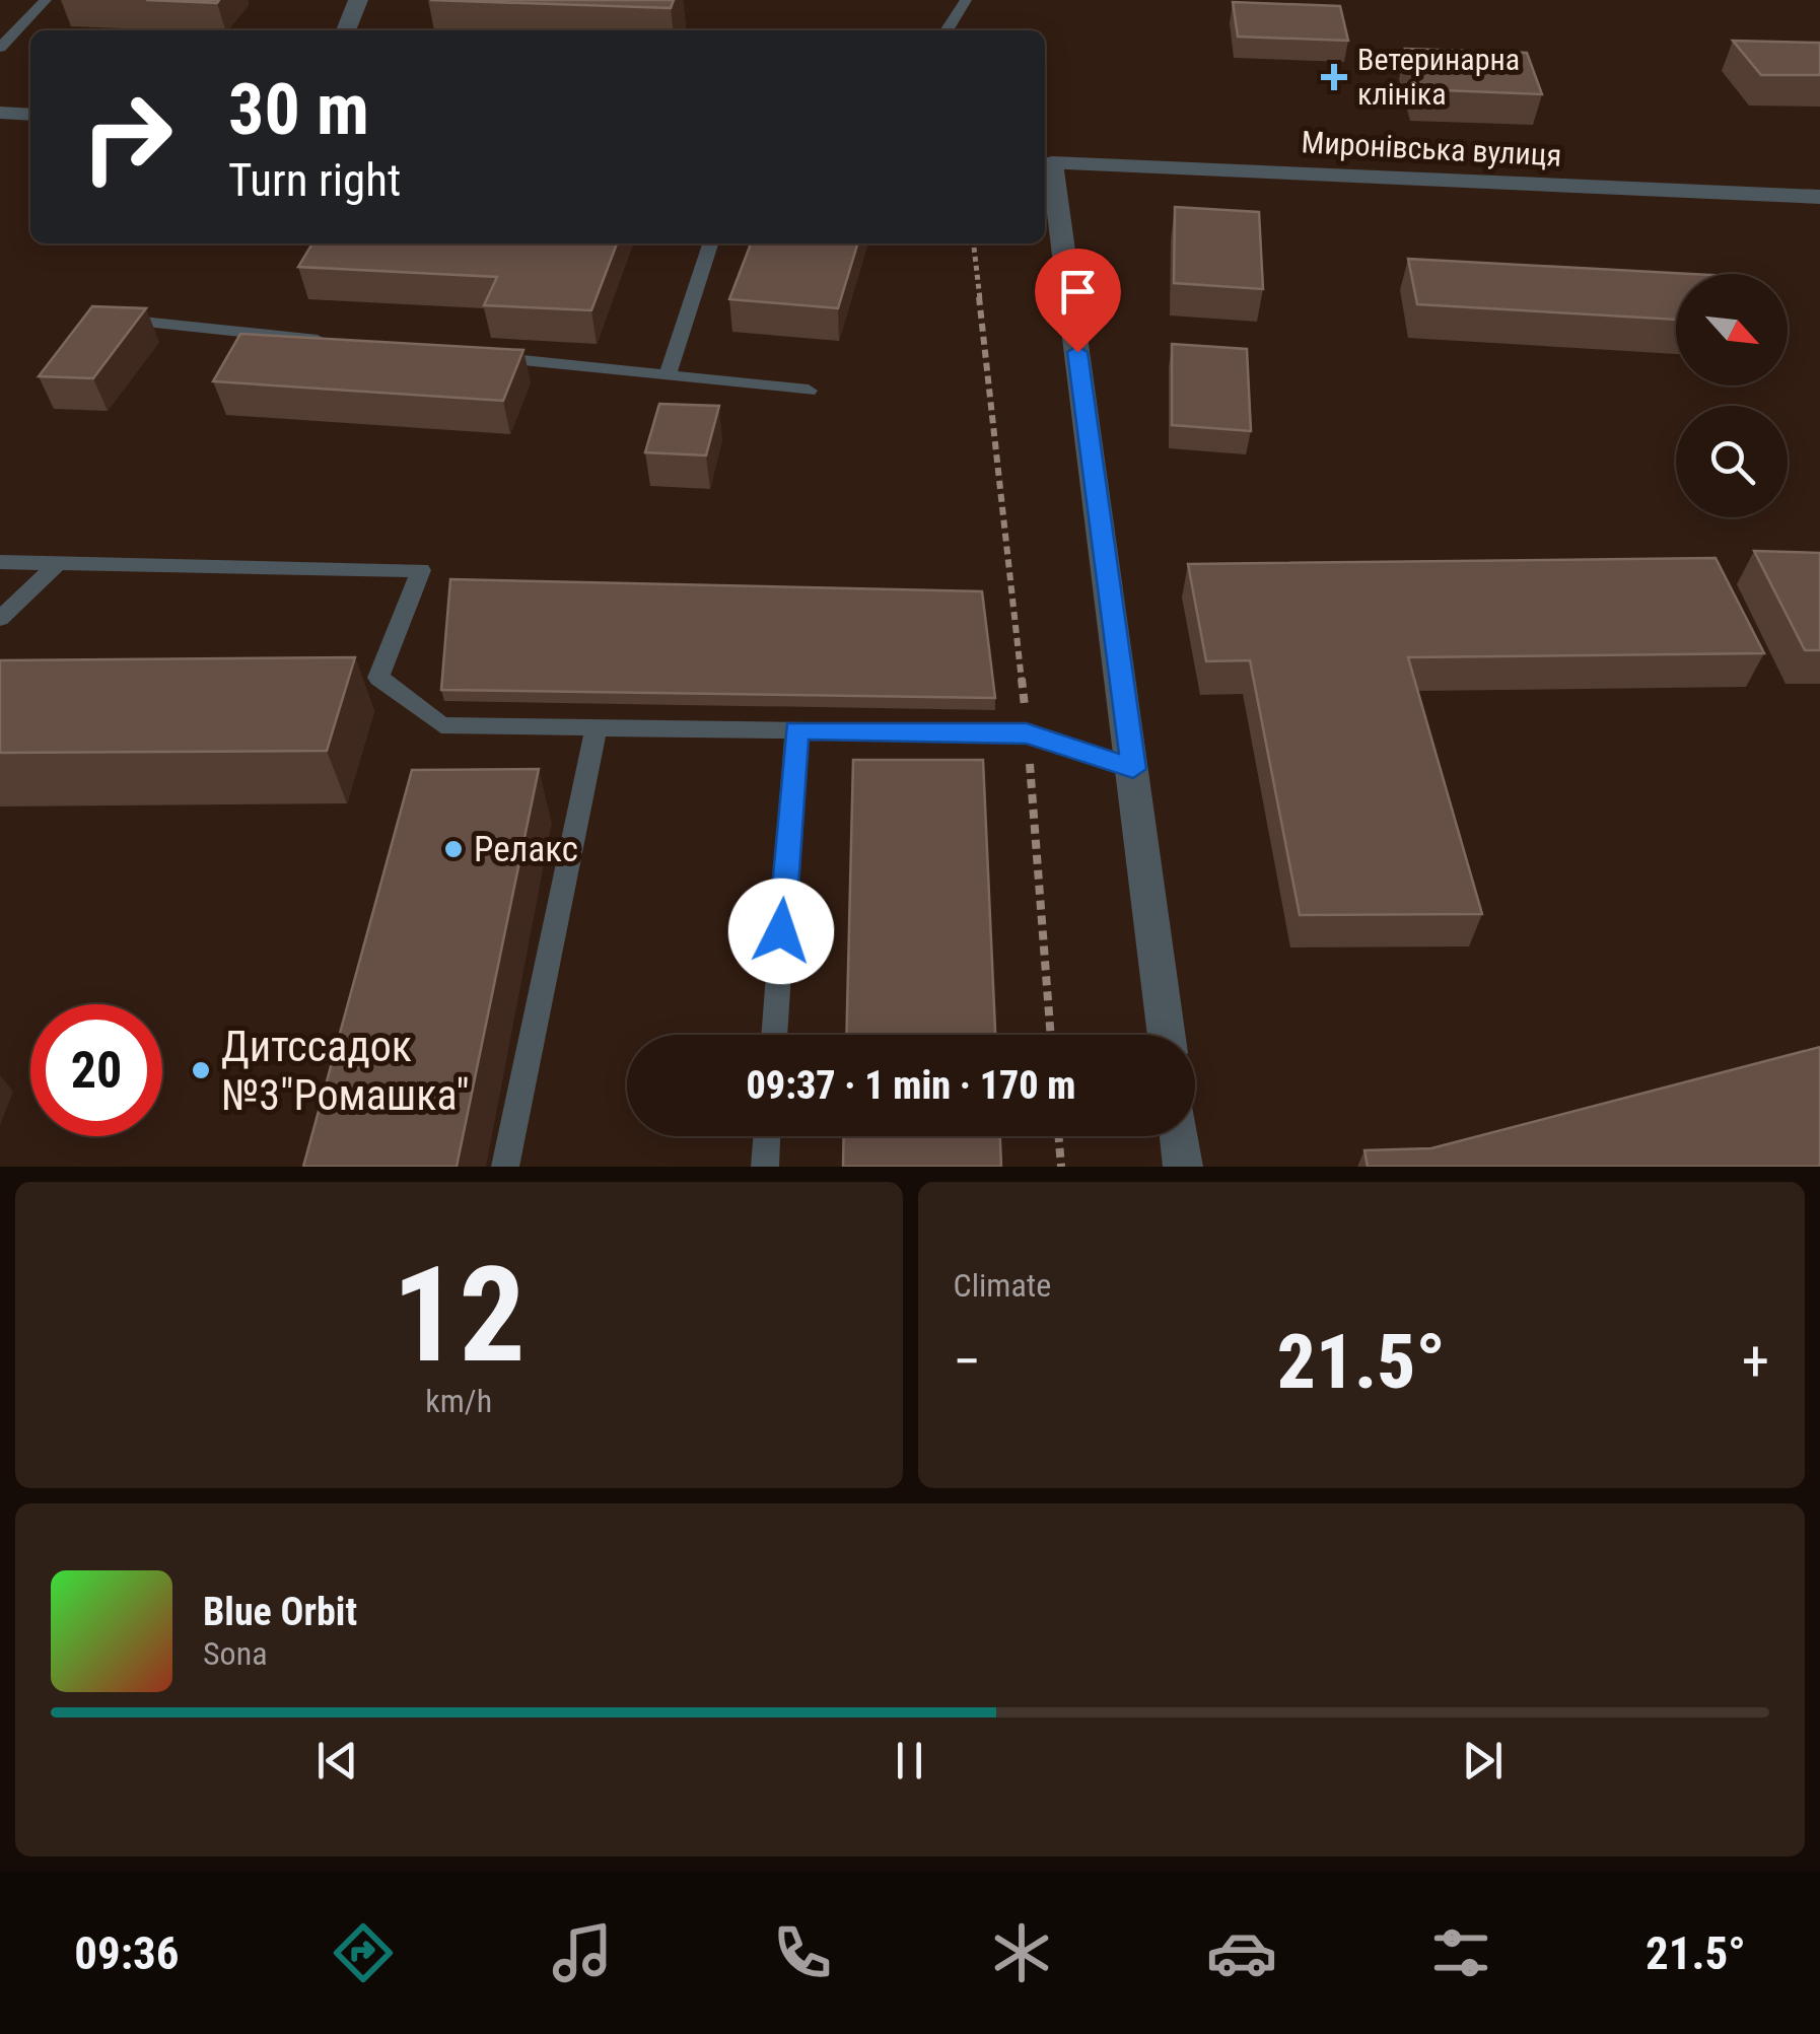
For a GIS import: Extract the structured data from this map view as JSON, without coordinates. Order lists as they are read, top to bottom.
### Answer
{
  "streets": {
    "street": ["Миронівська вулиця"]
  },
  "places": {
    "health": ["Ветеринарна клініка"],
    "other": ["Релакс", "Дитссадок №3\"Ромашка\""]
  },
  "north": "bottom right",
  "page": {
    "turn": ["30 m", "Turn right"],
    "limit": "20",
    "trip": "09:37 · 1 min · 170 m",
    "tile": [
      ["12", "km/h"],
      "Climate"
    ],
    "heat": ["−", "21.5°", "+"],
    "song": ["Blue Orbit", "Sona"],
    "tabs": ["09:36", "21.5°"]
  }
}
